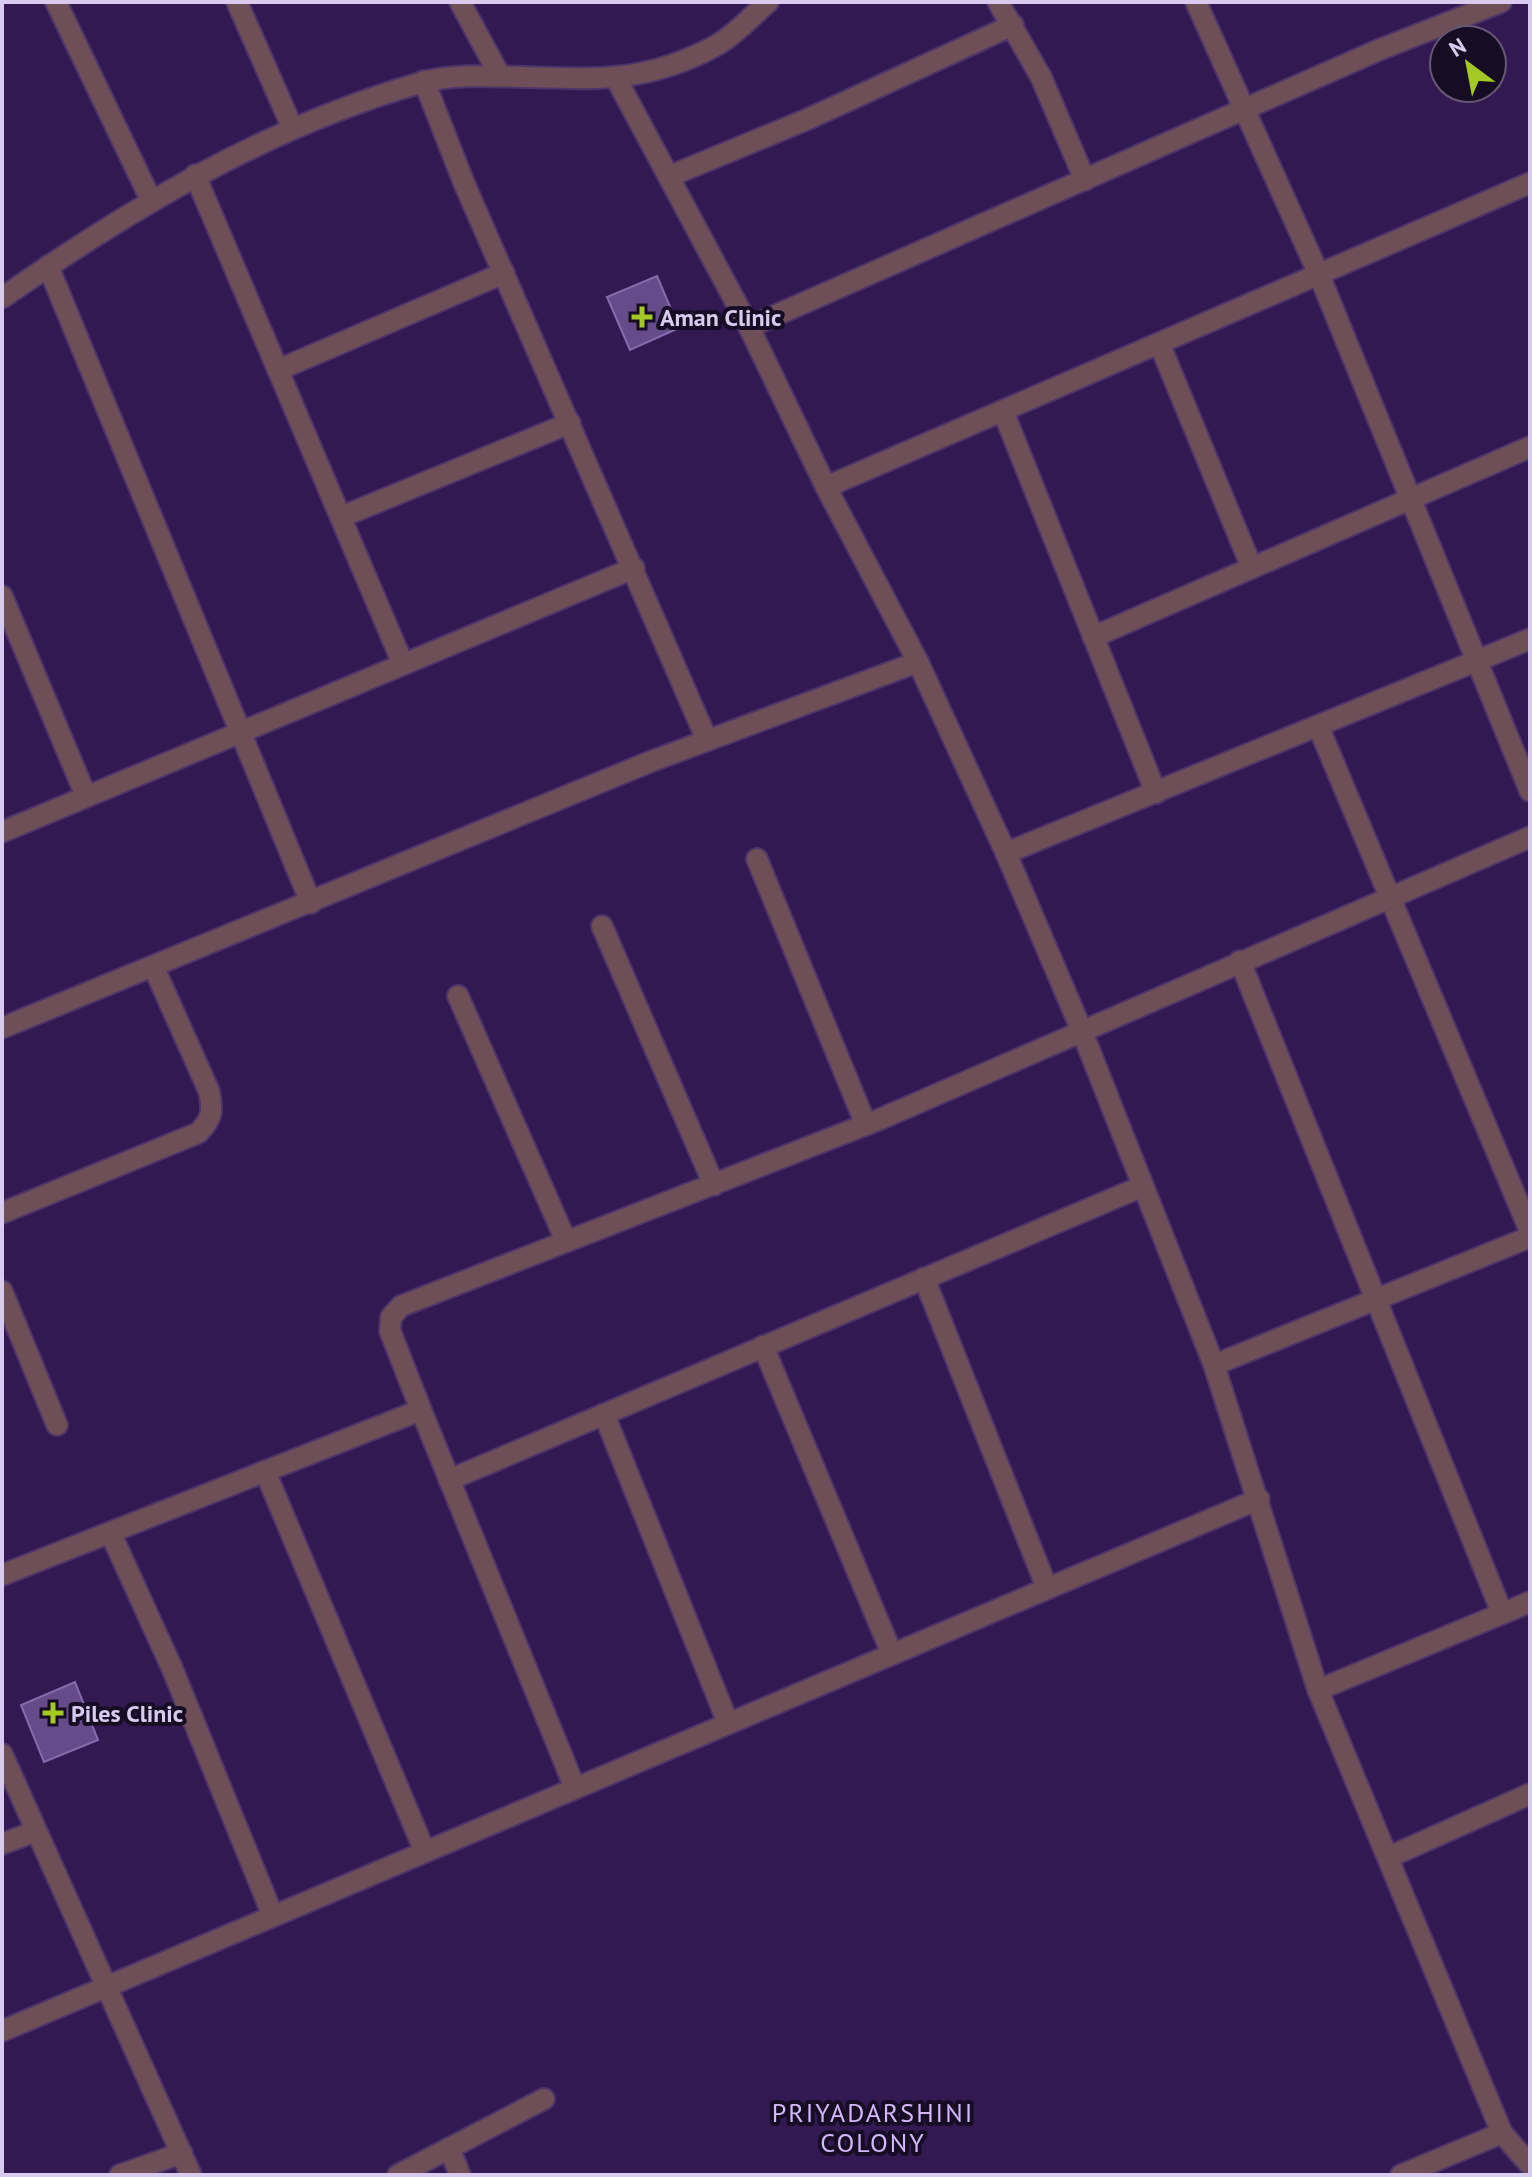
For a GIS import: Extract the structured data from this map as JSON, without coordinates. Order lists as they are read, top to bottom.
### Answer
{
  "districts": ["PRIYADARSHINI COLONY"],
  "places": {
    "health": ["Aman Clinic", "Piles Clinic"]
  },
  "north": "top left"
}
